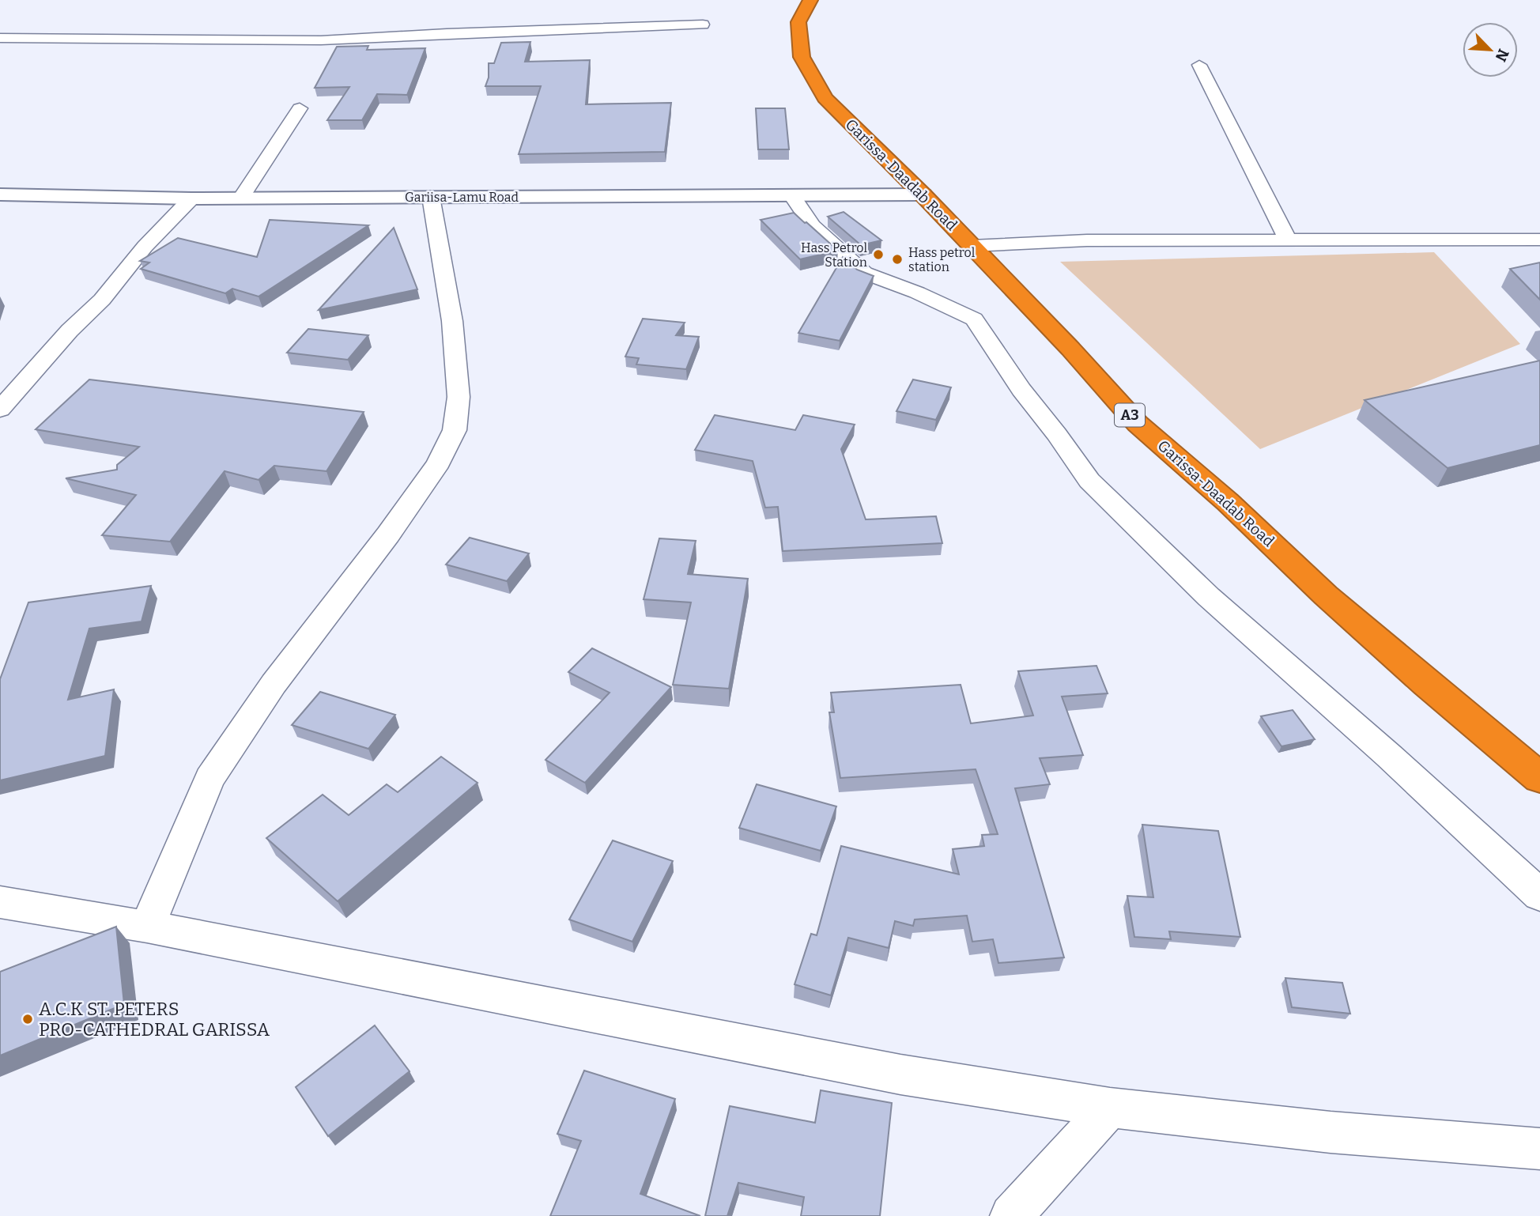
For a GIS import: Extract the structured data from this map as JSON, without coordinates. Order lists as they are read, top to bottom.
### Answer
{
  "streets": {
    "highway": ["Garissa-Daadab Road", "A3"],
    "street": ["Gariisa-Lamu Road"]
  },
  "crossings": [
    ["Garissa-Daadab Road", "Gariisa-Lamu Road"]
  ],
  "places": ["Hass Petrol Station", "Hass petrol station", "A.C.K ST. PETERS PRO-CATHEDRAL GARISSA"],
  "north": "bottom right"
}
